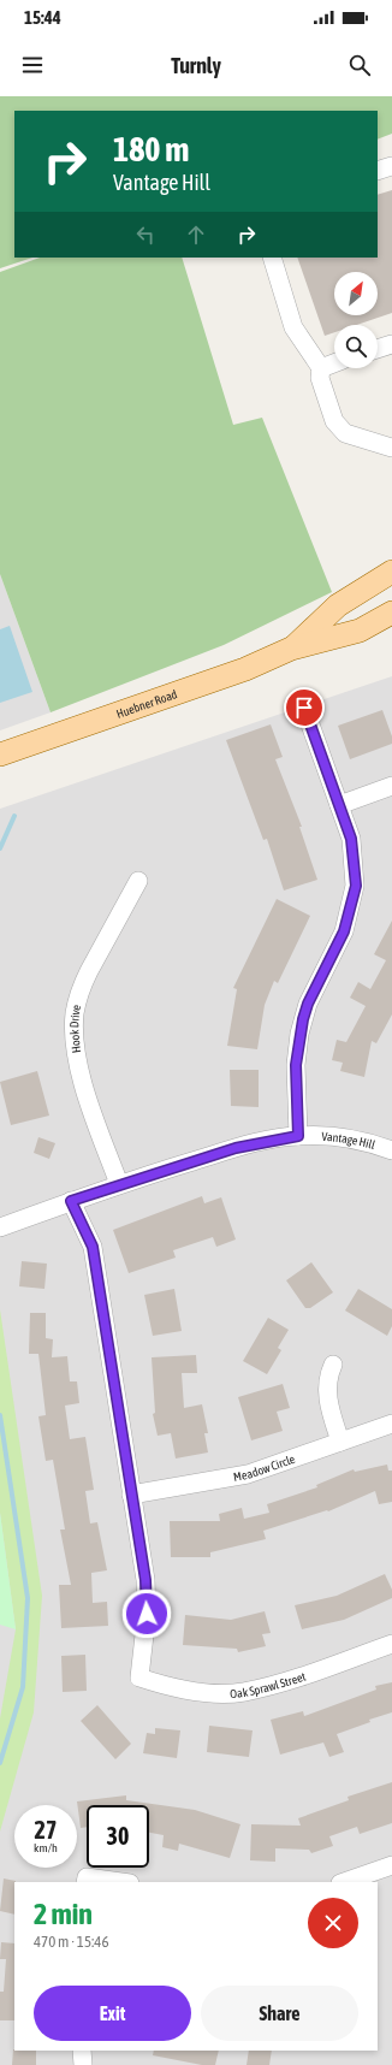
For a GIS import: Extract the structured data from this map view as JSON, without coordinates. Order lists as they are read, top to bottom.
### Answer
{
  "streets": {
    "main road": ["Huebner Road"],
    "street": [
      "Hook Drive",
      "Vantage Hill",
      "Meadow Circle",
      "Oak Sprawl Street"
    ]
  },
  "crossings": [
    ["Hook Drive", "Vantage Hill"],
    ["Meadow Circle", "Oak Sprawl Street"]
  ],
  "north": "top right",
  "page": {
    "status": "15:44",
    "header": "Turnly",
    "turn": ["180 m", "Vantage Hill"],
    "speed": "27 km/h",
    "limit": "30",
    "heading": ["2 min", "470 m · 15:46"],
    "buttons": ["Exit", "Share"]
  }
}
